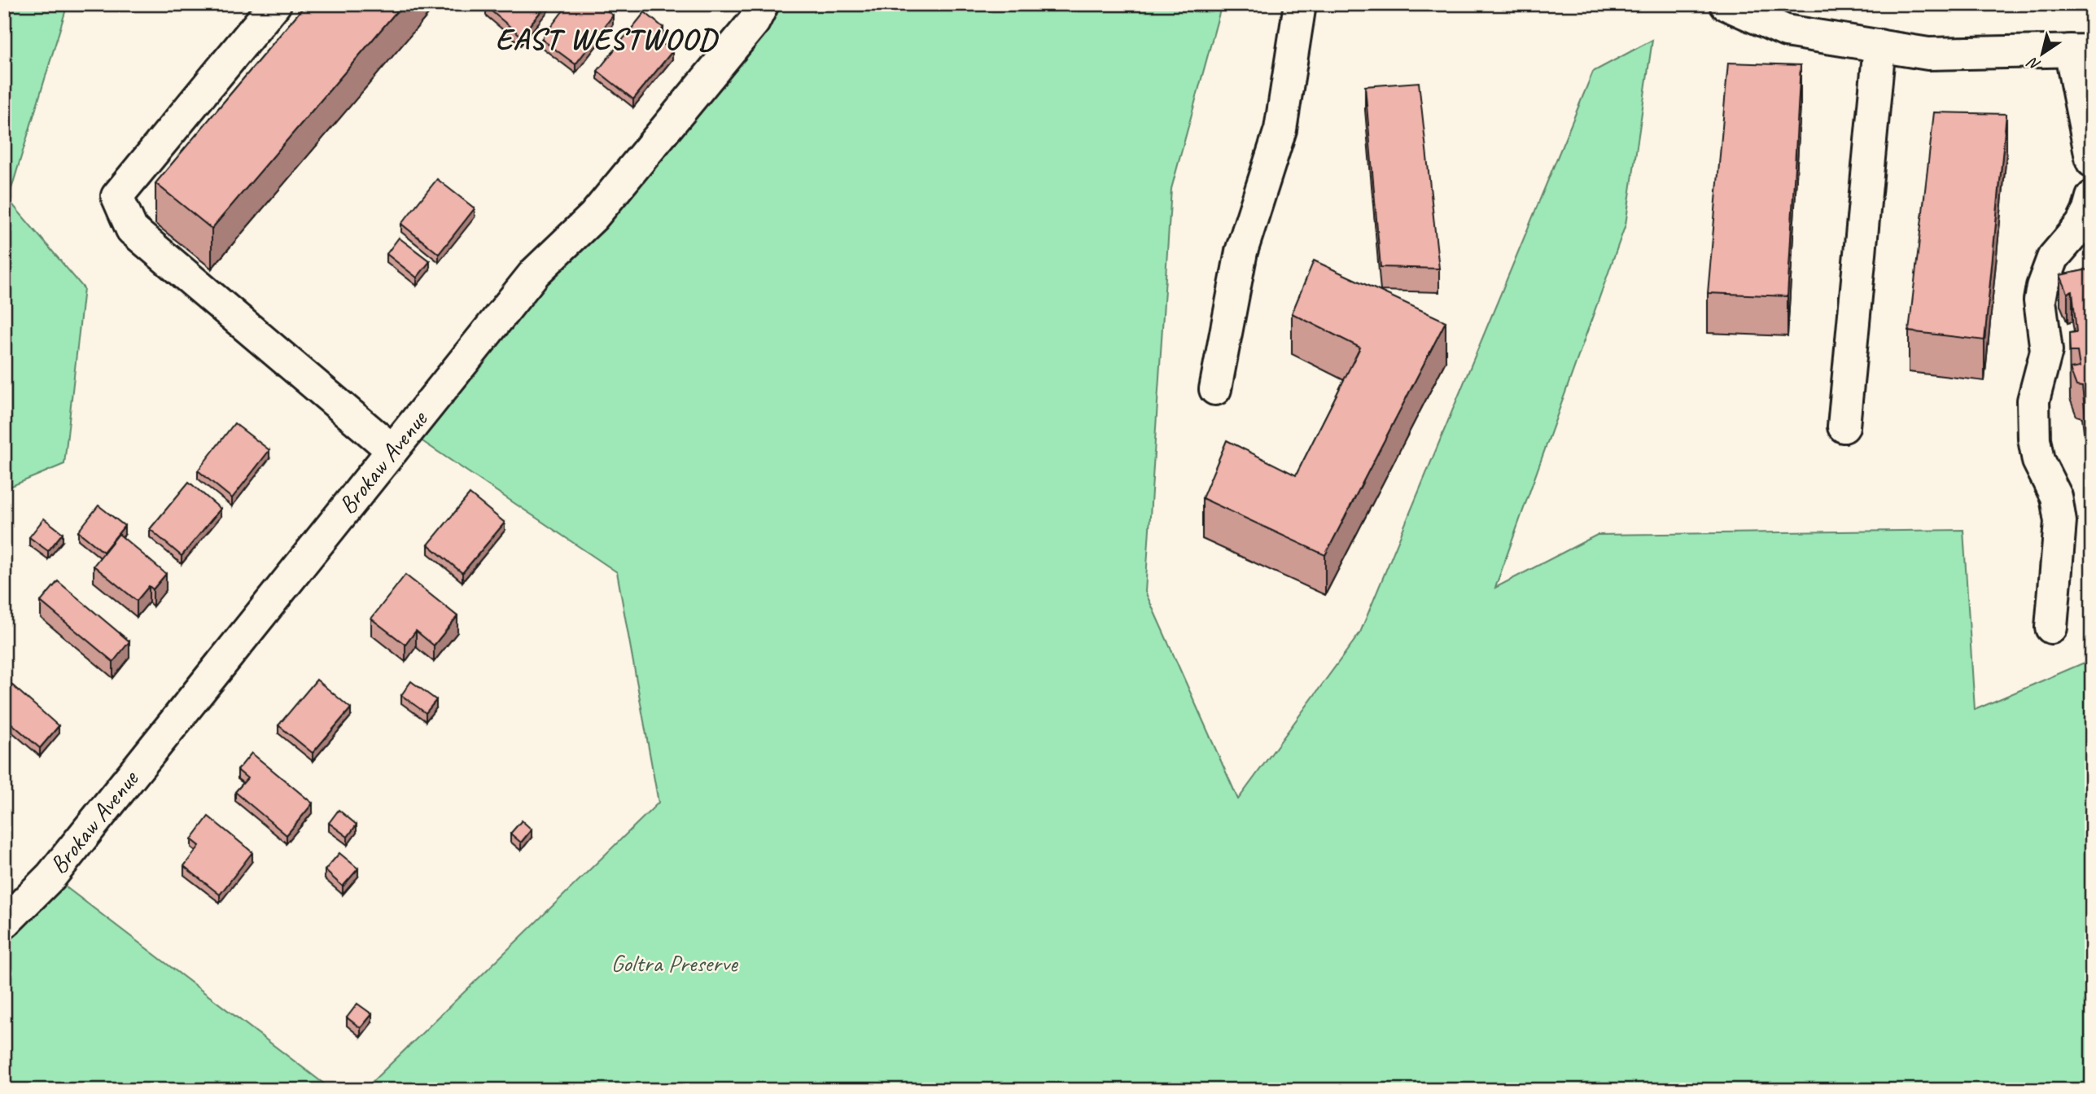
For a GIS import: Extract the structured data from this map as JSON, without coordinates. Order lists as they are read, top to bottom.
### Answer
{
  "streets": {
    "street": ["Brokaw Avenue"]
  },
  "districts": ["EAST WESTWOOD"],
  "parks": ["Goltra Preserve"],
  "north": "bottom left"
}
